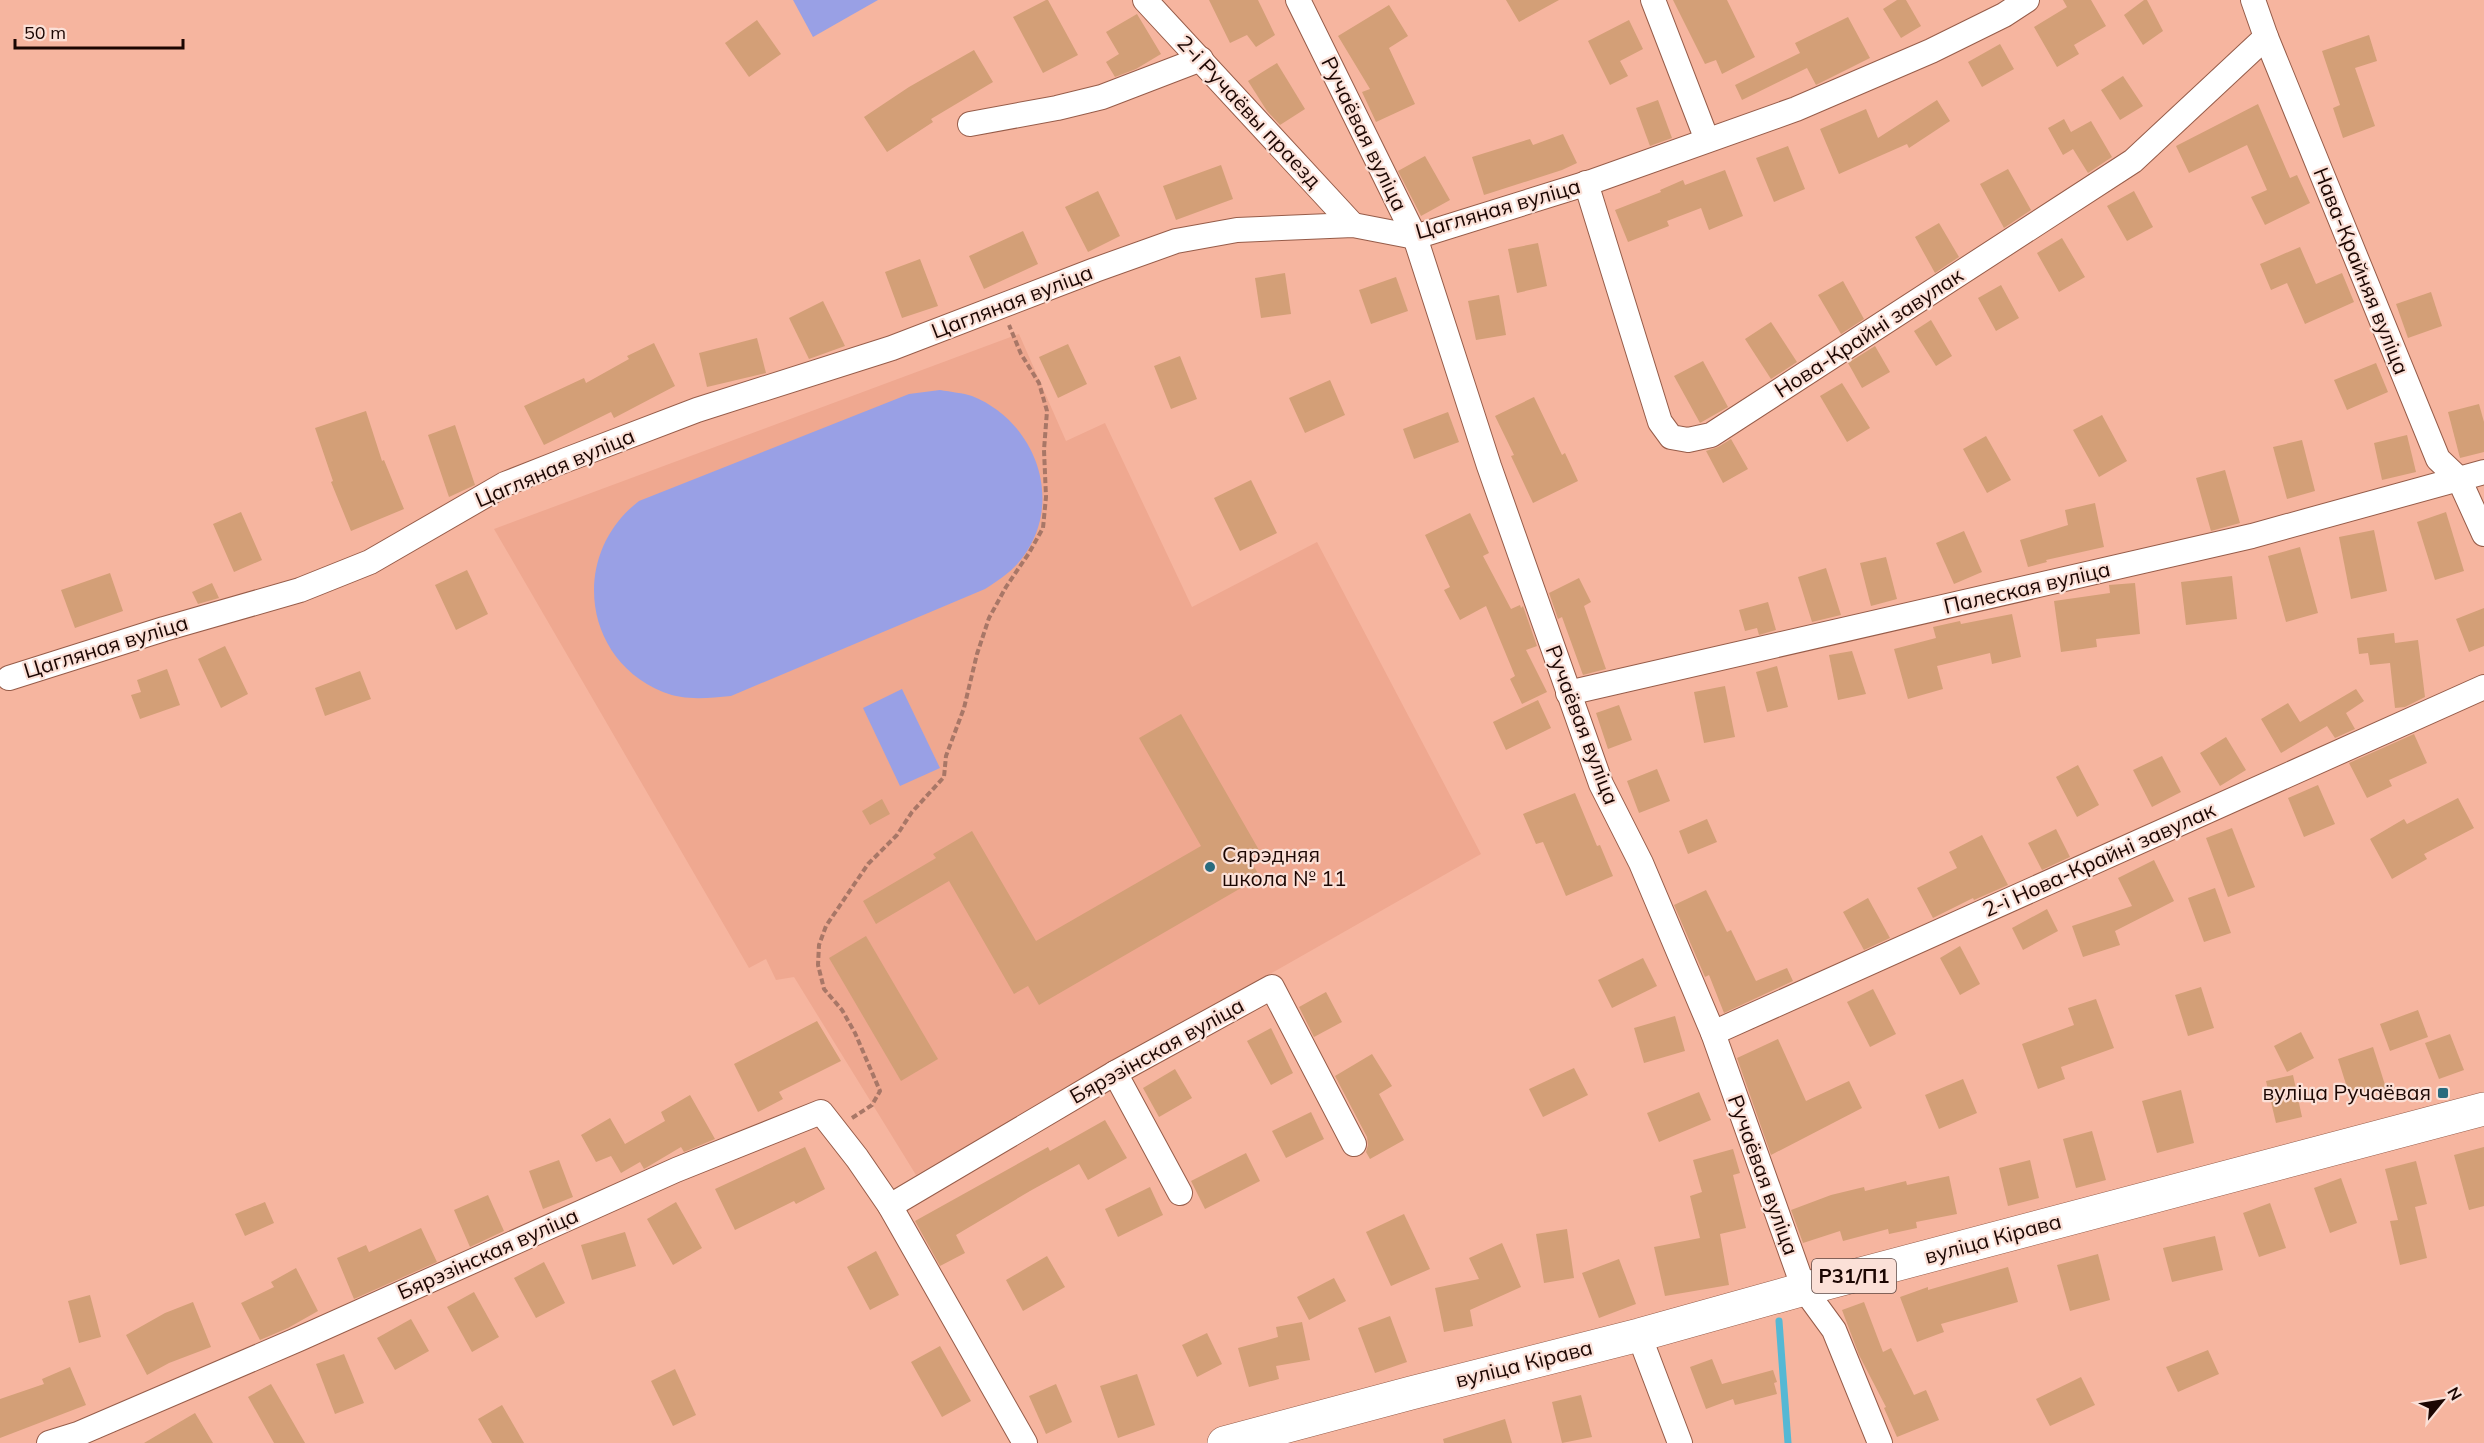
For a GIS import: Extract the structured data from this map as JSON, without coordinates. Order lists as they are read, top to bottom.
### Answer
{
  "streets": {
    "main road": ["вуліца Кірава", "Р31/П1"],
    "street": [
      "2-і Ручаёвы праезд",
      "Ручаёвая вуліца",
      "Цагляная вуліца",
      "Нава-Крайняя вуліца",
      "Нова-Крайні завулак",
      "Палеская вуліца",
      "2-і Нова-Крайні завулак",
      "Бярэзінская вуліца"
    ]
  },
  "crossings": [
    ["2-і Ручаёвы праезд", "Цагляная вуліца"],
    ["Ручаёвая вуліца", "Цагляная вуліца"],
    ["Ручаёвая вуліца", "Палеская вуліца"],
    ["Ручаёвая вуліца", "2-і Нова-Крайні завулак"],
    ["Ручаёвая вуліца", "вуліца Кірава"],
    ["Цагляная вуліца", "Нова-Крайні завулак"],
    ["Нава-Крайняя вуліца", "Нова-Крайні завулак"],
    ["Нава-Крайняя вуліца", "Палеская вуліца"]
  ],
  "places": {
    "other": ["Сярэдняя школа № 11"],
    "transit": ["вуліца Ручаёвая"]
  },
  "scale_bar": "50 m",
  "north": "top right"
}
